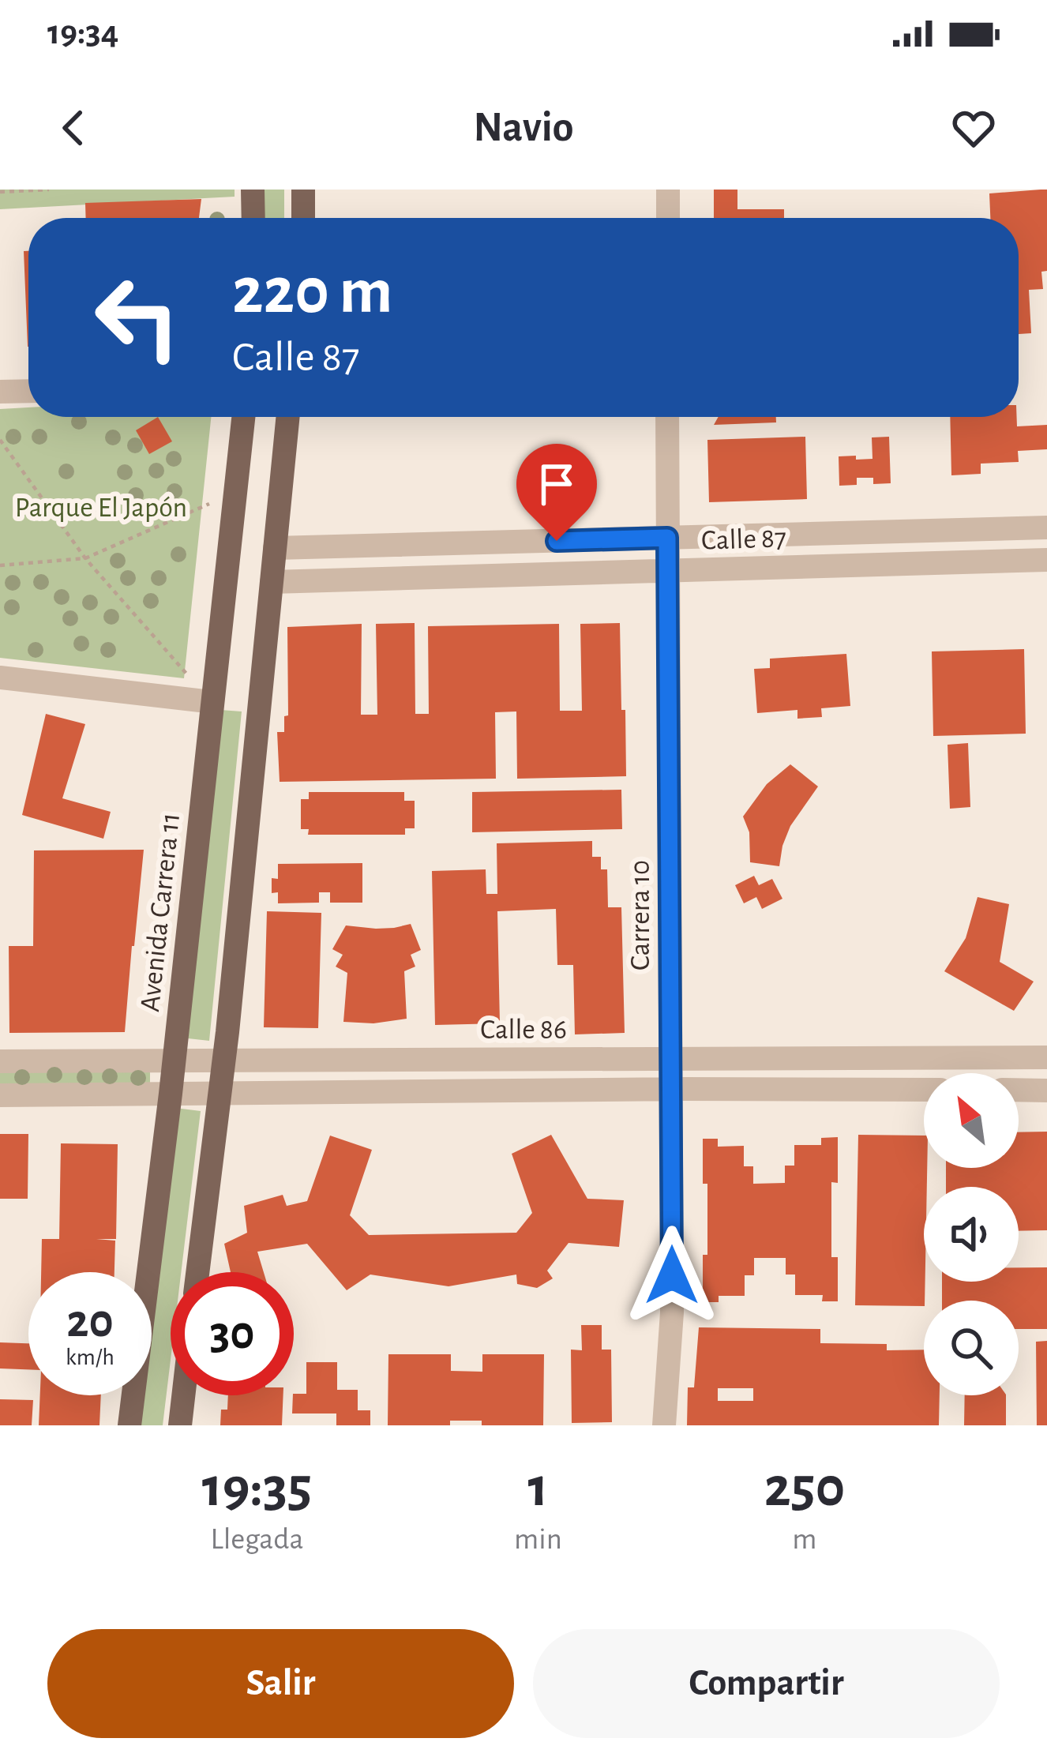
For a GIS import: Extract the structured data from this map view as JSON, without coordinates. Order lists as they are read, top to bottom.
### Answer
{
  "streets": {
    "main road": ["Avenida Carrera 11"],
    "street": ["Calle 87", "Carrera 10", "Calle 86"]
  },
  "crossings": [
    ["Calle 87", "Carrera 10"],
    ["Avenida Carrera 11", "Calle 86"],
    ["Carrera 10", "Calle 86"]
  ],
  "parks": ["Parque El Japón"],
  "north": "top left",
  "page": {
    "status": "19:34",
    "header": "Navio",
    "turn": ["220 m", "Calle 87"],
    "speed": "20 km/h",
    "limit": "30",
    "eta": [
      "19:35",
      "Llegada",
      "1",
      "min",
      "250",
      "m"
    ],
    "buttons": ["Salir", "Compartir"]
  }
}
